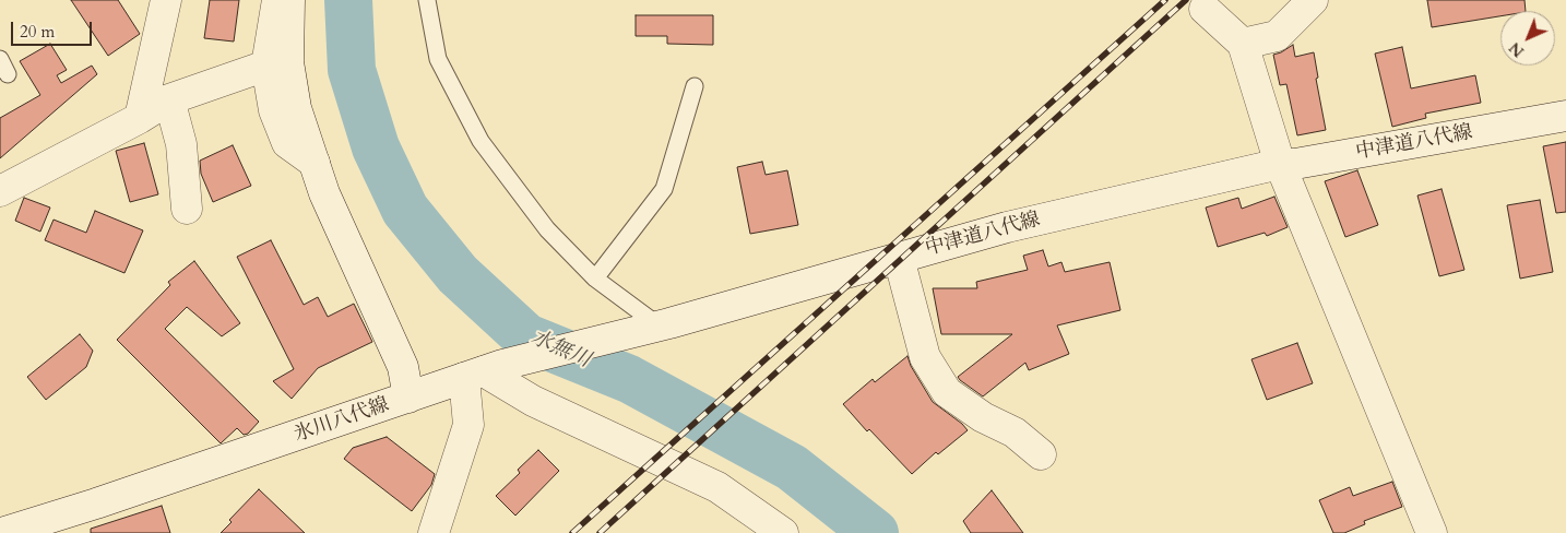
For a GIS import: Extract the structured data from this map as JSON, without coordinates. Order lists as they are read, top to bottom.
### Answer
{
  "streets": {
    "street": ["中津道八代線", "氷川八代線"]
  },
  "crossings": [
    ["中津道八代線", "氷川八代線"]
  ],
  "water": ["水無川"],
  "scale_bar": "20 m",
  "north": "bottom left"
}
